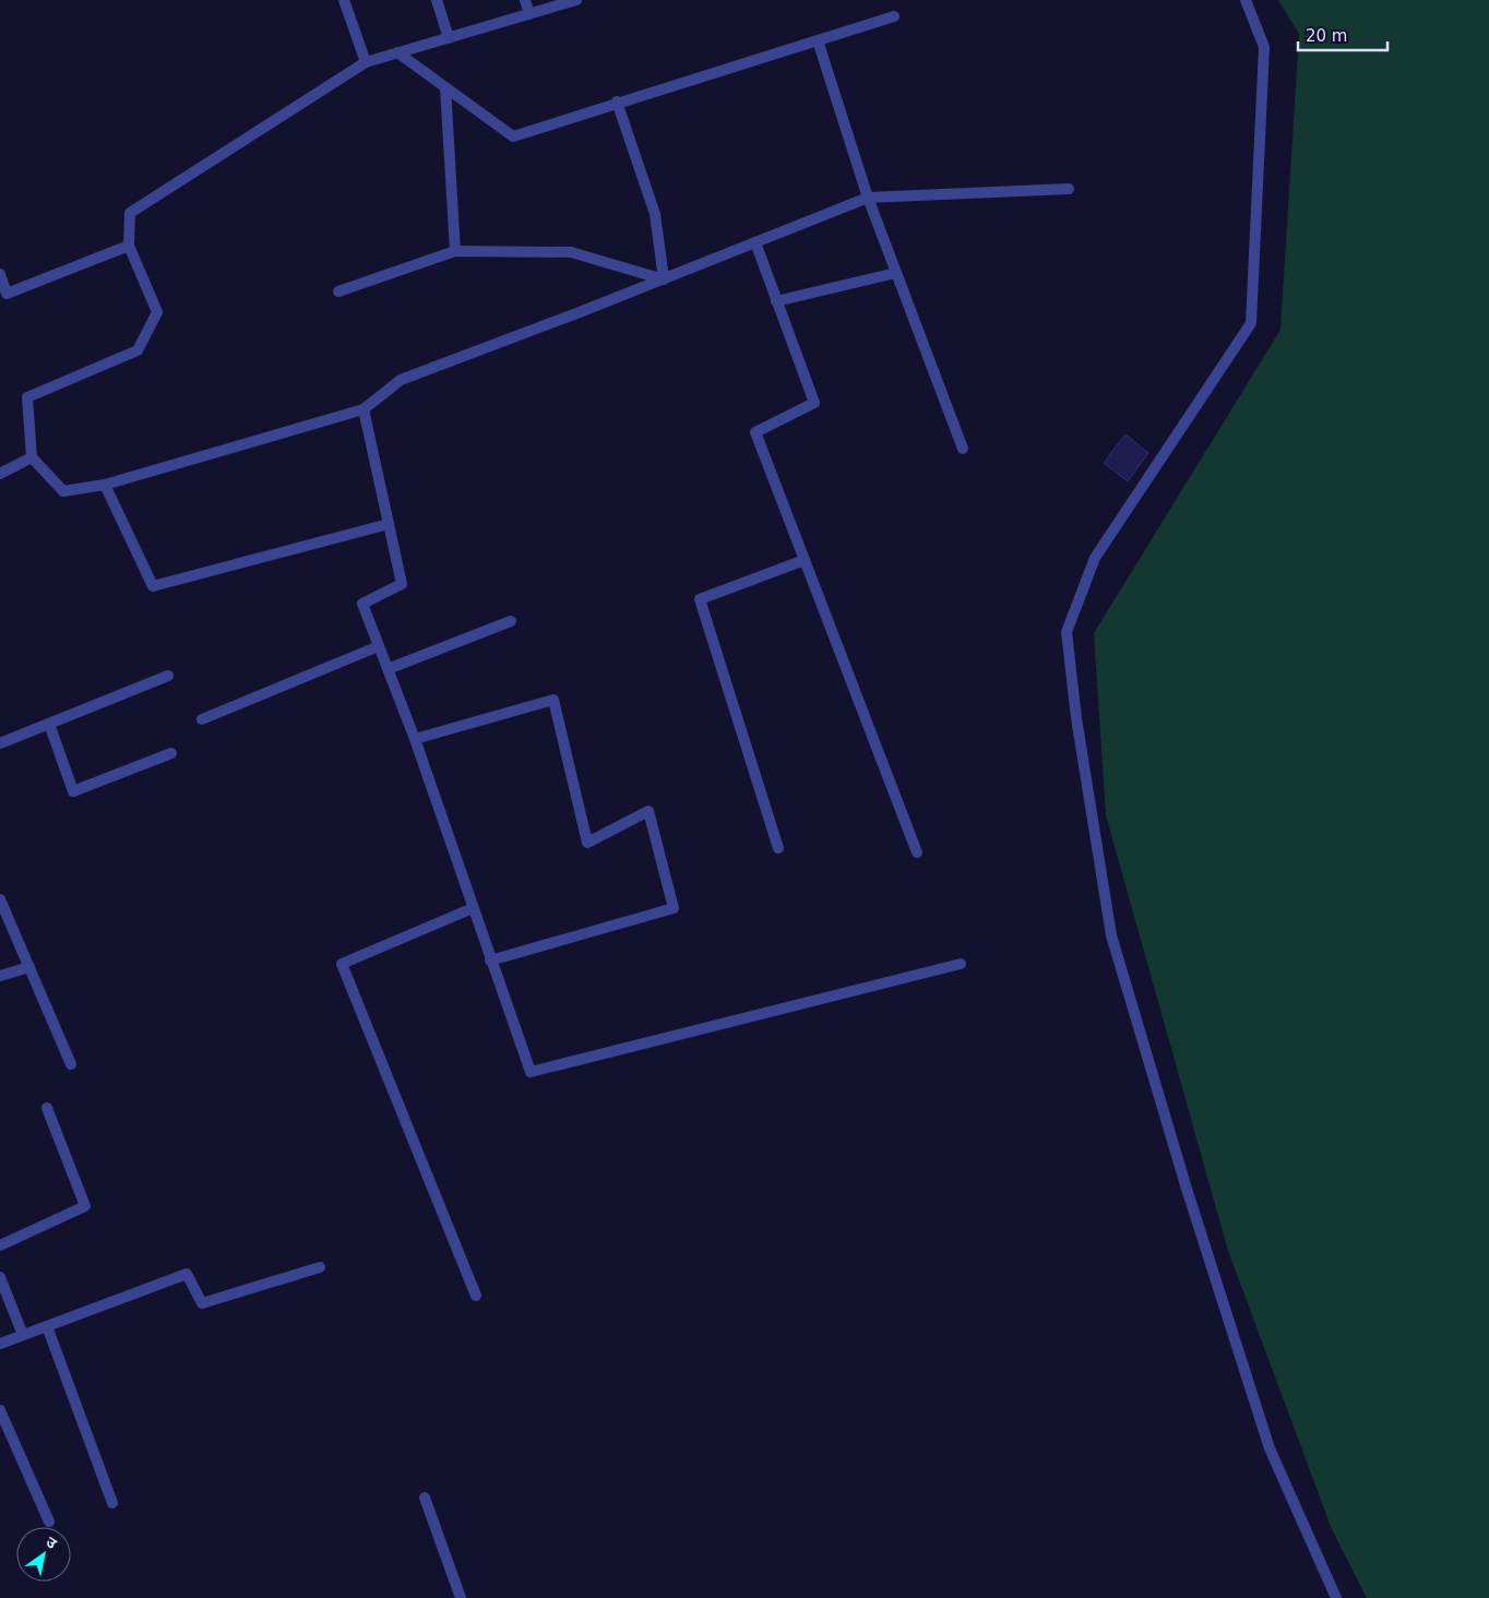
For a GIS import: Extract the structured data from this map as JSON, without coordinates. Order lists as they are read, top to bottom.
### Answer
{
  "scale_bar": "20 m",
  "north": "top right"
}
